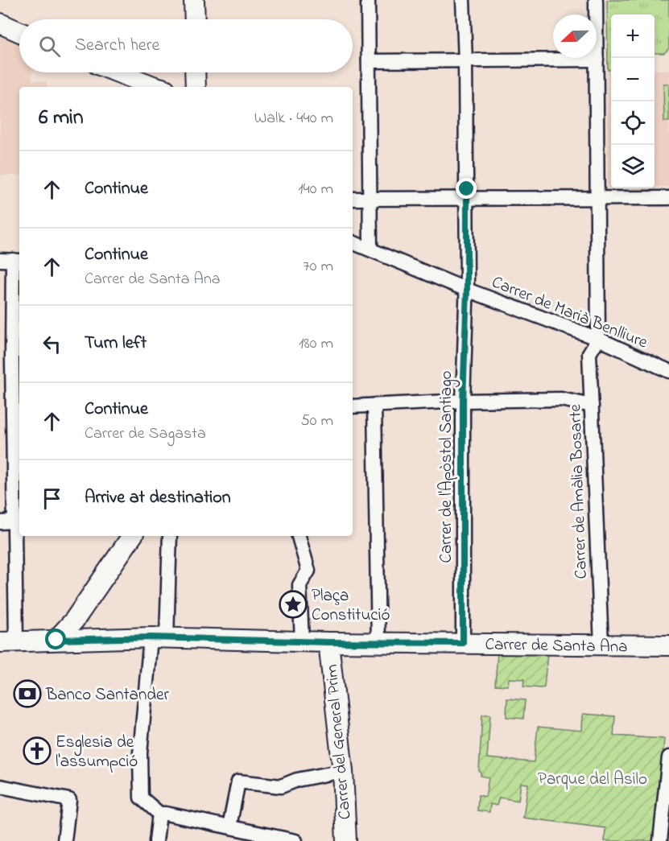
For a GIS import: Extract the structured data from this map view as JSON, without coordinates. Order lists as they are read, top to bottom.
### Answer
{
  "streets": {
    "street": [
      "Carrer de Marià Benlliure",
      "Carrer de l'Apòstol Santiago",
      "Carrer de Amàlia Bosarte",
      "Carrer de Santa Ana",
      "Carrer del General Prim"
    ]
  },
  "crossings": [
    ["Carrer de Marià Benlliure", "Carrer de l'Apòstol Santiago"],
    ["Carrer de Marià Benlliure", "Carrer de Amàlia Bosarte"],
    ["Carrer de l'Apòstol Santiago", "Carrer de Santa Ana"],
    ["Carrer de Amàlia Bosarte", "Carrer de Santa Ana"],
    ["Carrer de Santa Ana", "Carrer del General Prim"]
  ],
  "parks": ["Parque del Asilo"],
  "places": {
    "place": ["Plaça Constitució"],
    "bank": ["Banco Santander"],
    "church": ["Esglesia de l'assumpció"]
  },
  "north": "left",
  "page": {
    "map_buttons": ["+", "−"],
    "search": "Search here",
    "heading": ["6 min", "Walk · 440 m"],
    "list": [
      ["Continue", "140 m"],
      ["Continue", "Carrer de Santa Ana", "70 m"],
      ["Turn left", "180 m"],
      ["Continue", "Carrer de Sagasta", "50 m"],
      "Arrive at destination"
    ]
  }
}
